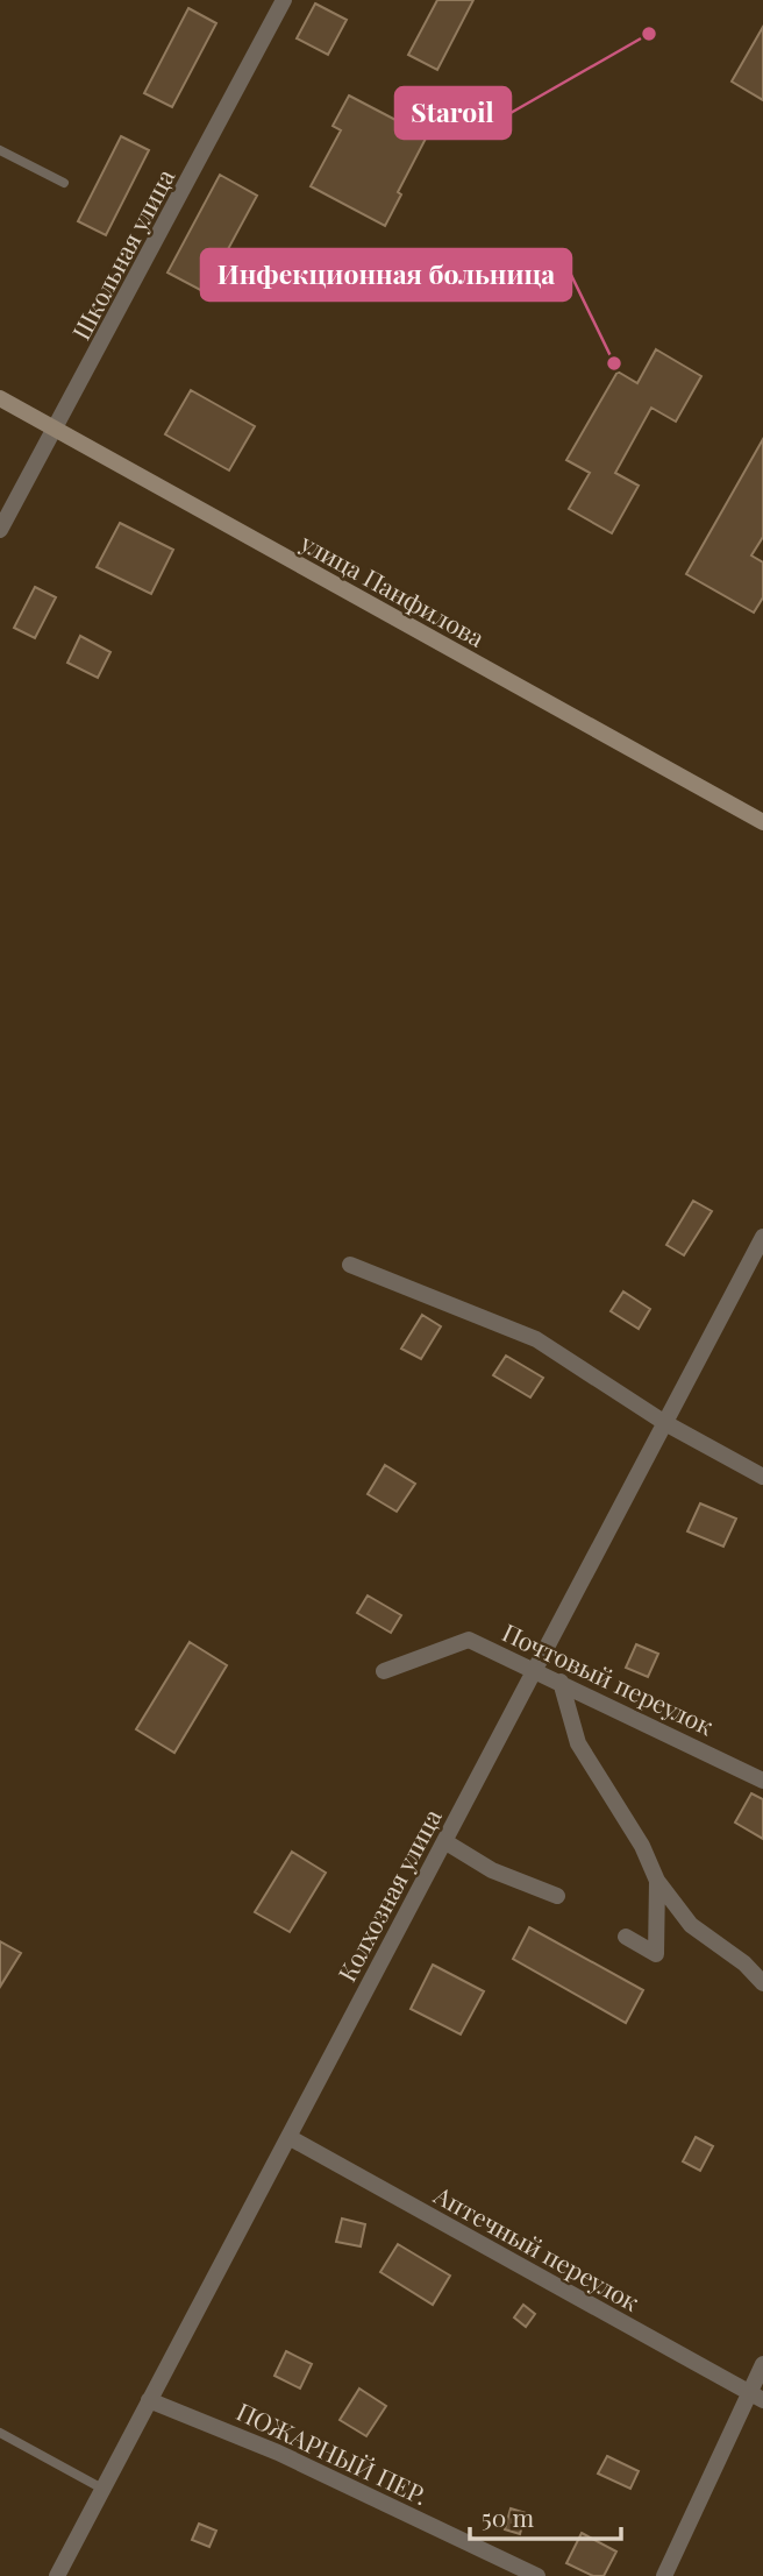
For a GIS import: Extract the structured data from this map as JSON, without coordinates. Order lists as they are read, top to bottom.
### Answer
{
  "streets": {
    "street": [
      "Школьная улица",
      "улица Панфилова",
      "Почтовый переулок",
      "Колхозная улица",
      "Аптечный переулок",
      "ПОЖАРНЫЙ ПЕР."
    ]
  },
  "crossings": [
    ["Школьная улица", "улица Панфилова"],
    ["Почтовый переулок", "Колхозная улица"],
    ["Колхозная улица", "Аптечный переулок"],
    ["Колхозная улица", "ПОЖАРНЫЙ ПЕР."]
  ],
  "places": ["Staroil", "Инфекционная больница"],
  "scale_bar": "50 m"
}
